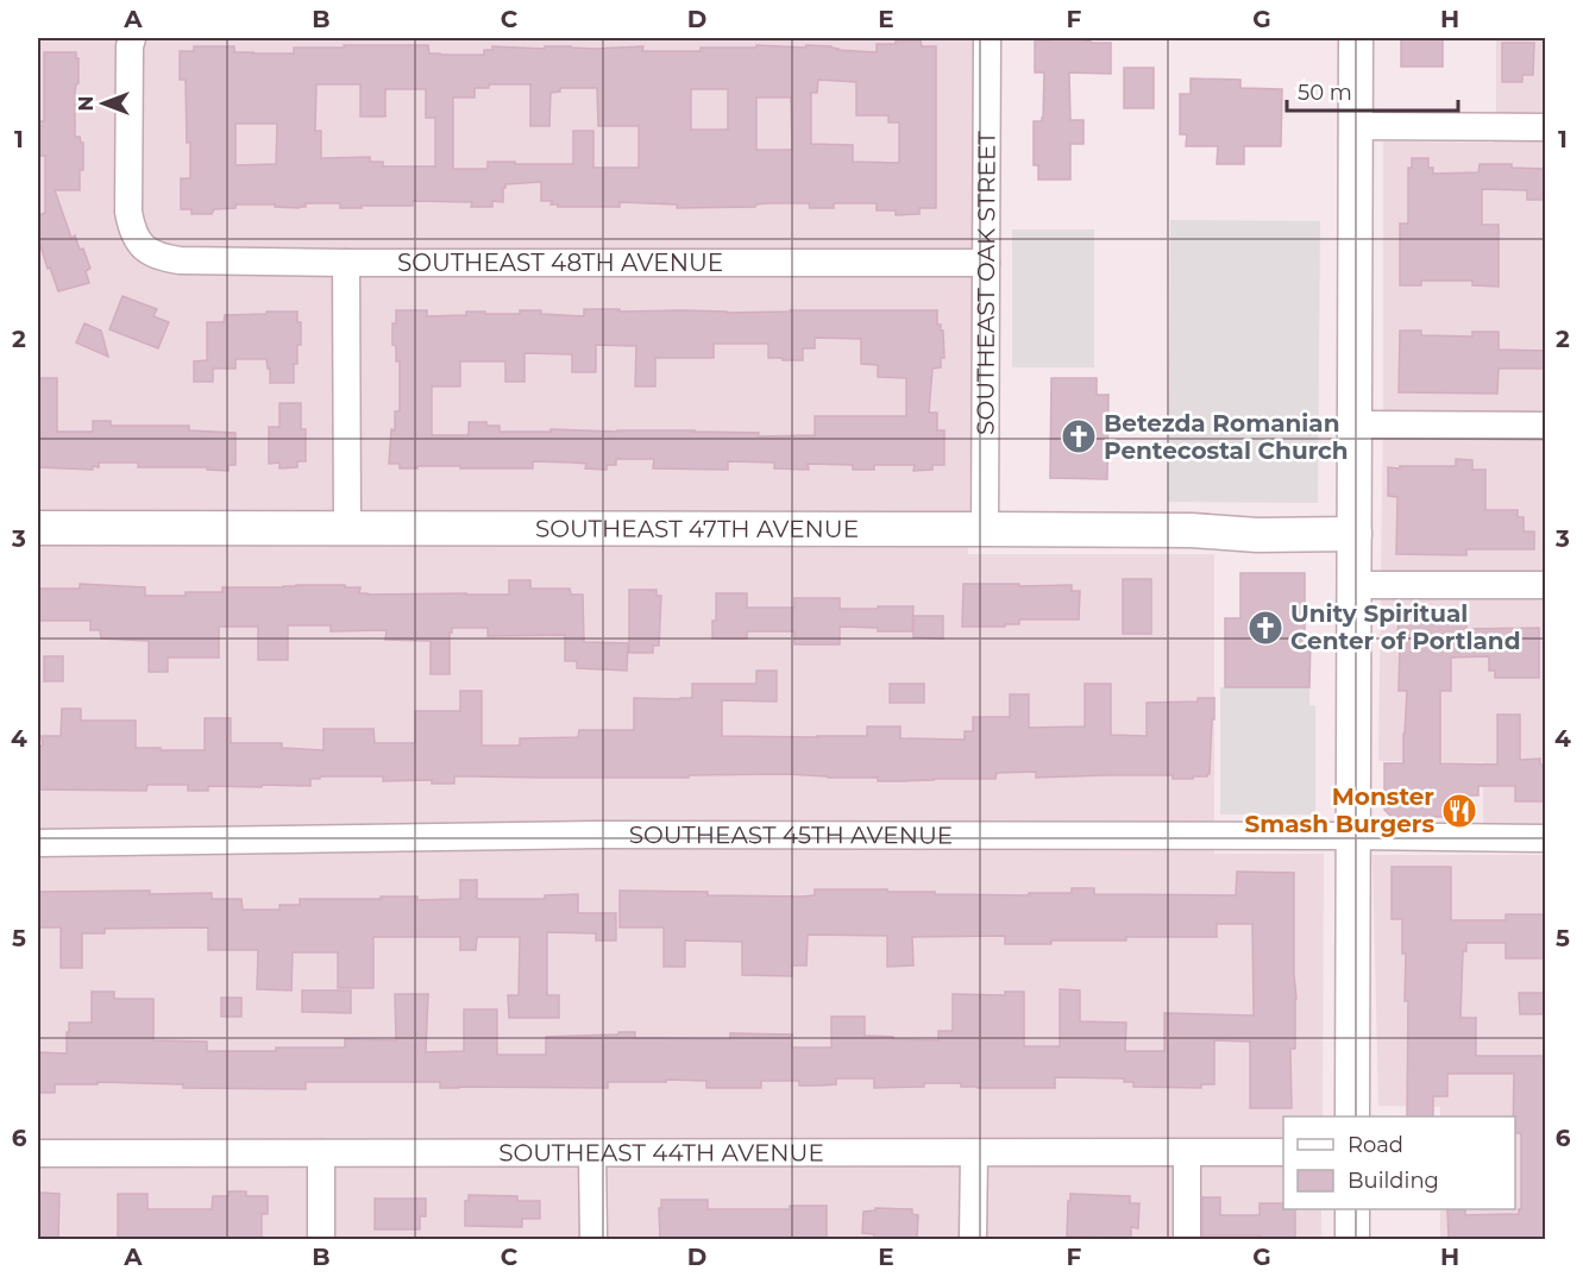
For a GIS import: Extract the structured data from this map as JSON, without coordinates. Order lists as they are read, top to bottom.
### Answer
{
  "streets": {
    "street": [
      "SOUTHEAST 48TH AVENUE",
      "SOUTHEAST OAK STREET",
      "SOUTHEAST 47TH AVENUE",
      "SOUTHEAST 45TH AVENUE",
      "SOUTHEAST 44TH AVENUE"
    ]
  },
  "crossings": [
    ["SOUTHEAST 48TH AVENUE", "SOUTHEAST OAK STREET"],
    ["SOUTHEAST OAK STREET", "SOUTHEAST 47TH AVENUE"]
  ],
  "places": {
    "church": ["Betezda Romanian Pentecostal Church", "Unity Spiritual Center of Portland"],
    "restaurant": ["Monster Smash Burgers"]
  },
  "legend": ["Road", "Building"],
  "scale_bar": "50 m",
  "north": "left",
  "grid": {
    "columns": [
      "A",
      "B",
      "C",
      "D",
      "E",
      "F",
      "G",
      "H"
    ],
    "rows": [
      "1",
      "2",
      "3",
      "4",
      "5",
      "6"
    ]
  }
}
